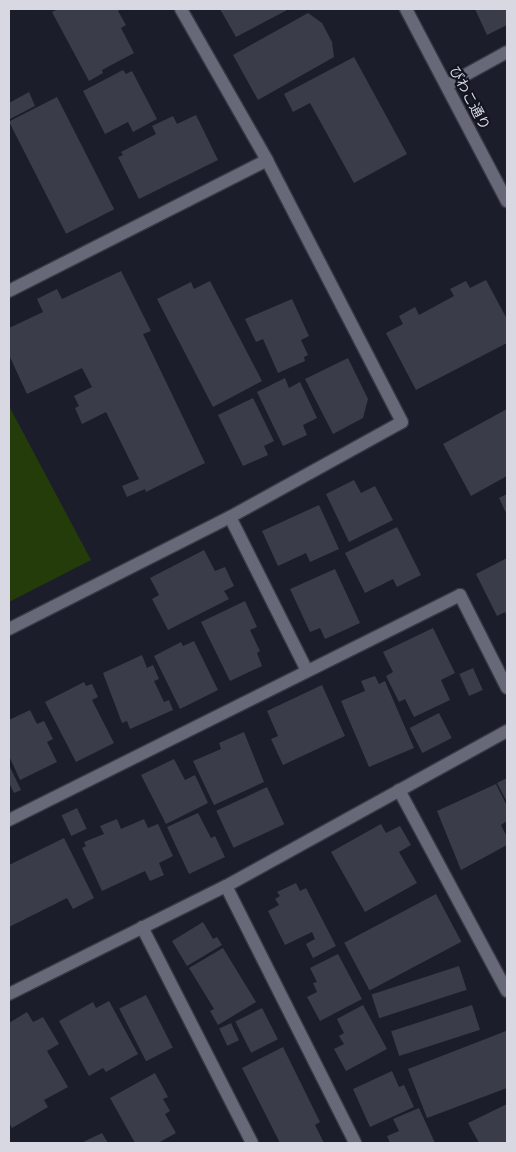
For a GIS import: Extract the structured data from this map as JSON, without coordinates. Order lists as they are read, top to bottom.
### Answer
{
  "streets": {
    "street": ["びわこ通り"]
  }
}
